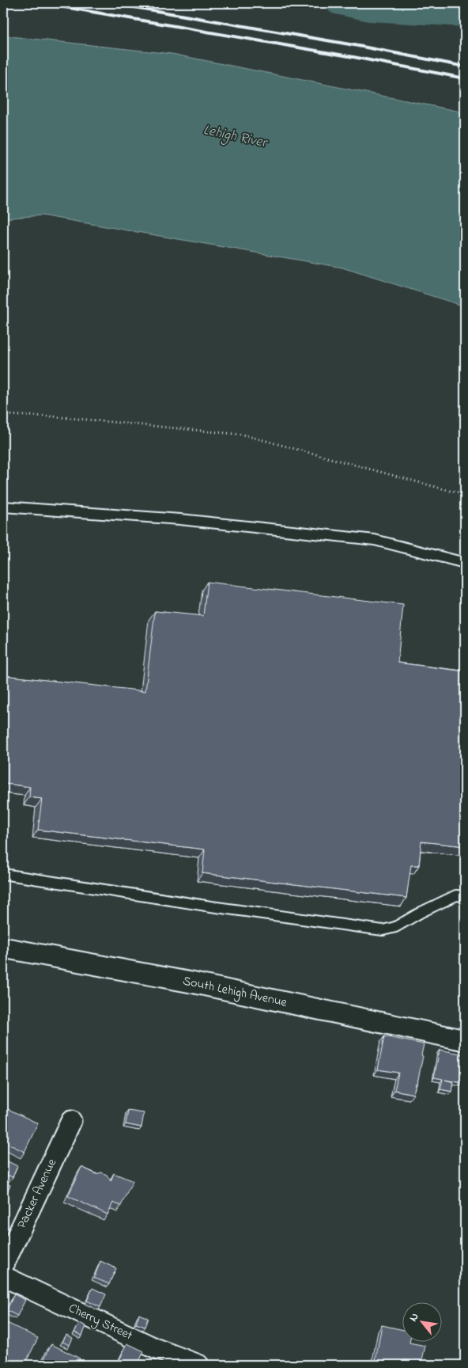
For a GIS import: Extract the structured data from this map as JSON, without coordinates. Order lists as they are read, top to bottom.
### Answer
{
  "streets": {
    "street": ["South Lehigh Avenue", "Packer Avenue", "Cherry Street"]
  },
  "water": ["Lehigh River"],
  "north": "top left"
}
